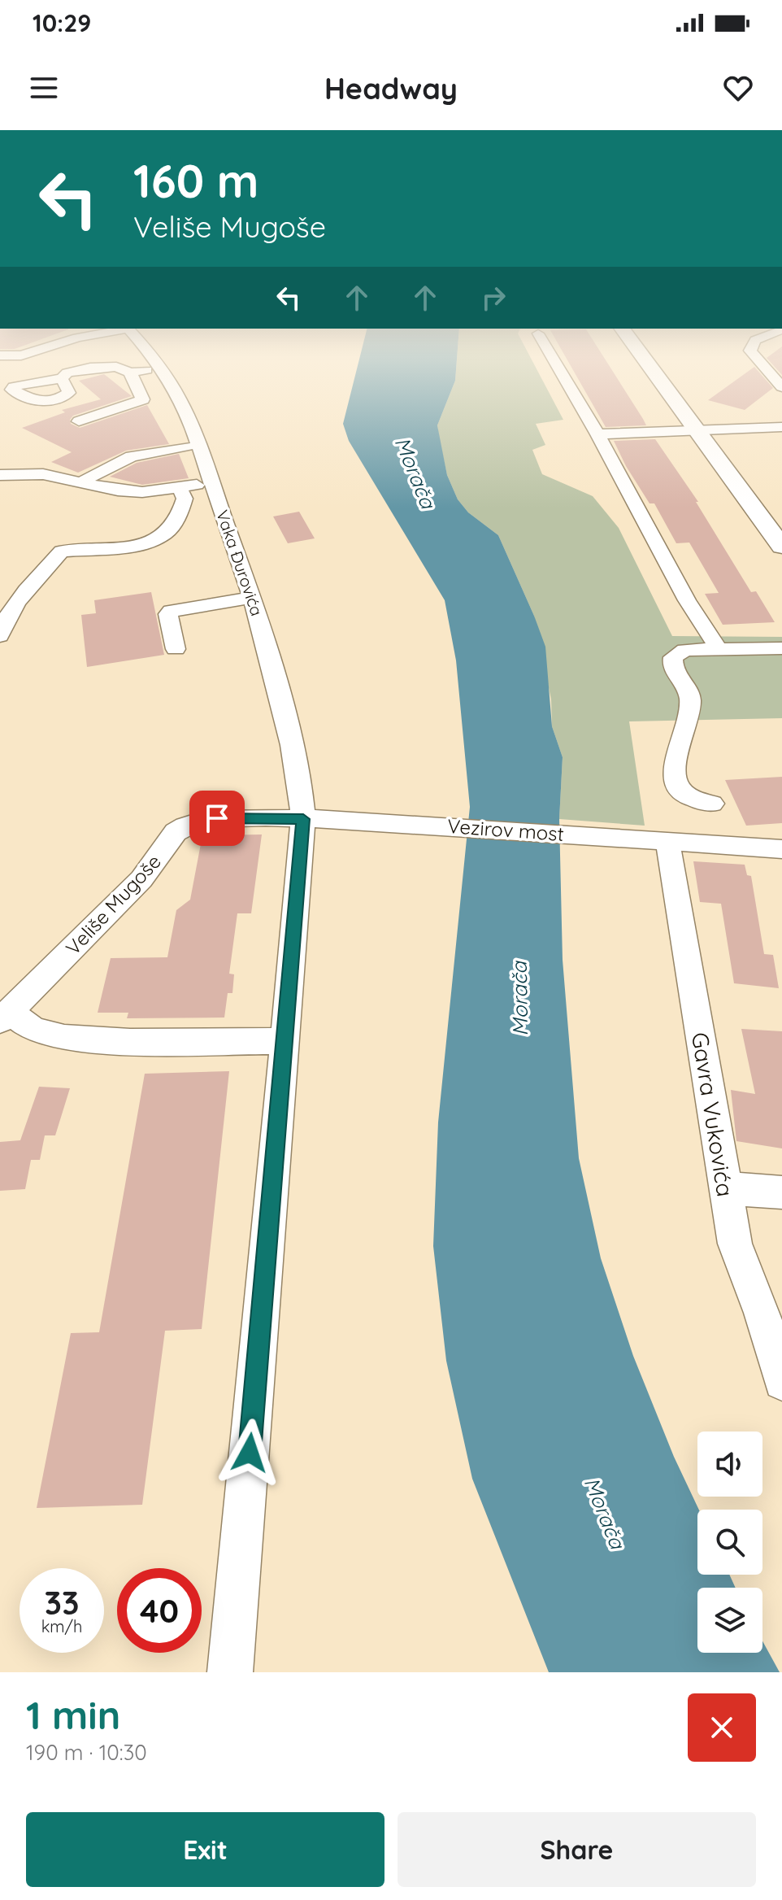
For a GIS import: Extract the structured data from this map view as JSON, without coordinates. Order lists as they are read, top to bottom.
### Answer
{
  "streets": {
    "street": [
      "Vaka Đurovića",
      "Vezirov most",
      "Veliše Mugoše",
      "Gavra Vukovića"
    ]
  },
  "crossings": [
    ["Vaka Đurovića", "Veliše Mugoše"],
    ["Vezirov most", "Veliše Mugoše"],
    ["Vezirov most", "Gavra Vukovića"]
  ],
  "water": ["Morača"],
  "page": {
    "status": "10:29",
    "header": "Headway",
    "turn": ["160 m", "Veliše Mugoše"],
    "speed": "33 km/h",
    "limit": "40",
    "heading": ["1 min", "190 m · 10:30"],
    "buttons": ["Exit", "Share"]
  }
}
